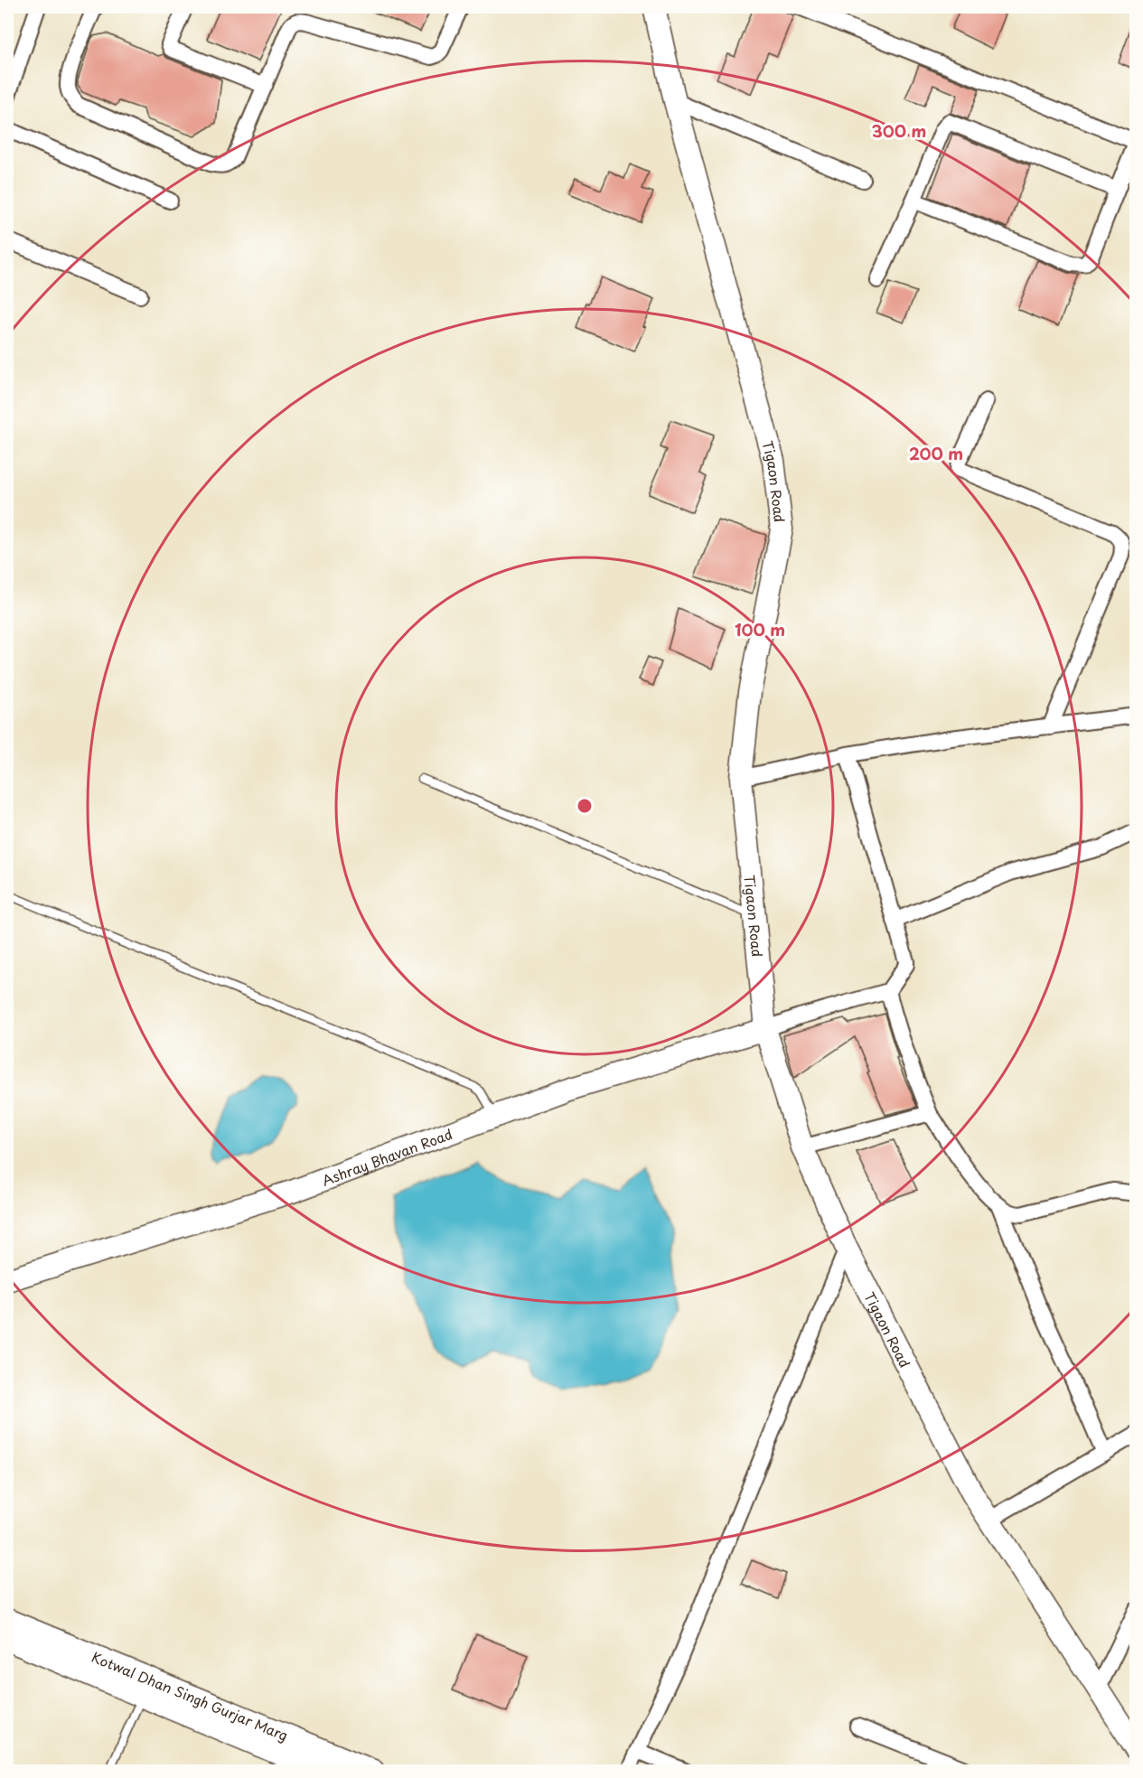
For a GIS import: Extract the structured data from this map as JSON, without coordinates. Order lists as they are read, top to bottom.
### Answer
{
  "streets": {
    "street": ["Tigaon Road", "Ashray Bhavan Road", "Kotwal Dhan Singh Gurjar Marg"]
  },
  "crossings": [
    ["Tigaon Road", "Ashray Bhavan Road"]
  ],
  "rings": ["300 m", "200 m", "100 m"]
}
